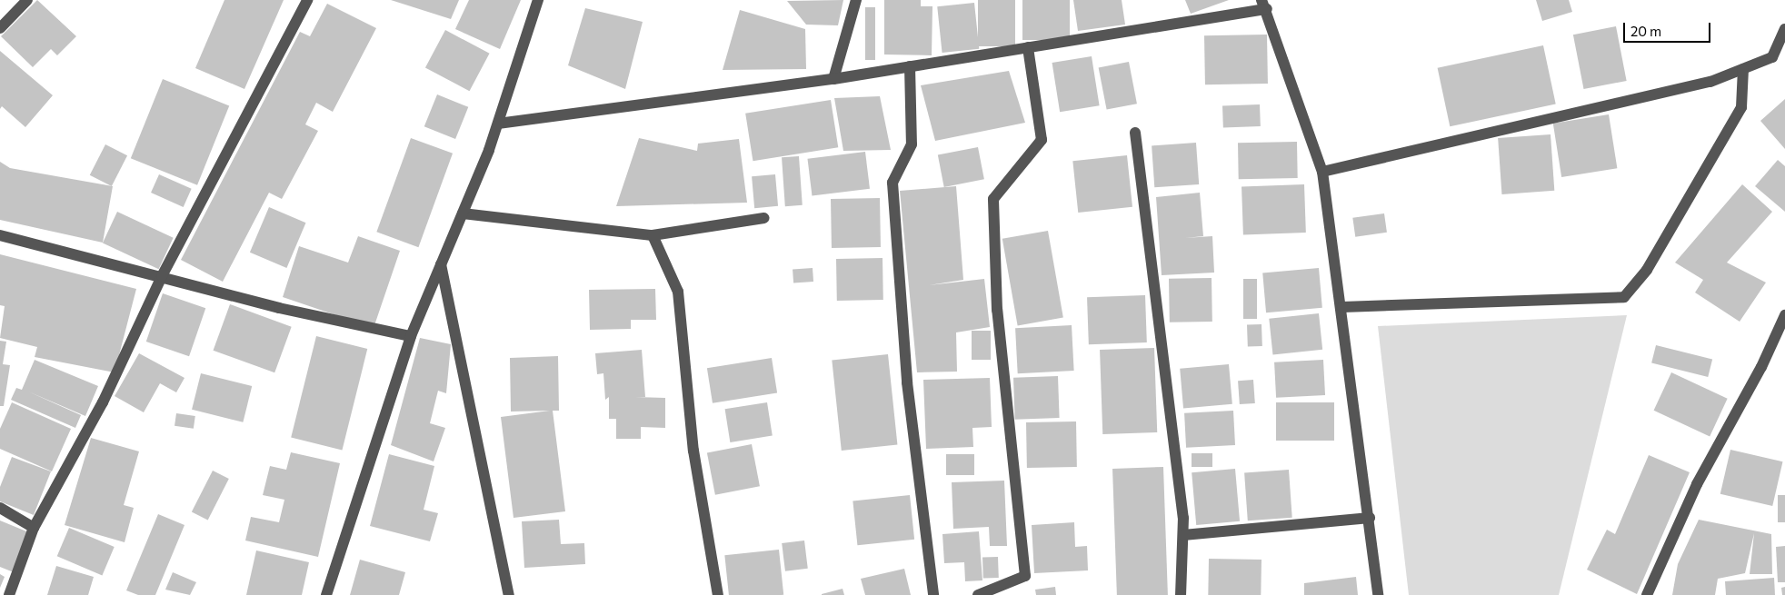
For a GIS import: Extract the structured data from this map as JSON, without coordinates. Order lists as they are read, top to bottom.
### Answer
{
  "scale_bar": "20 m"
}
